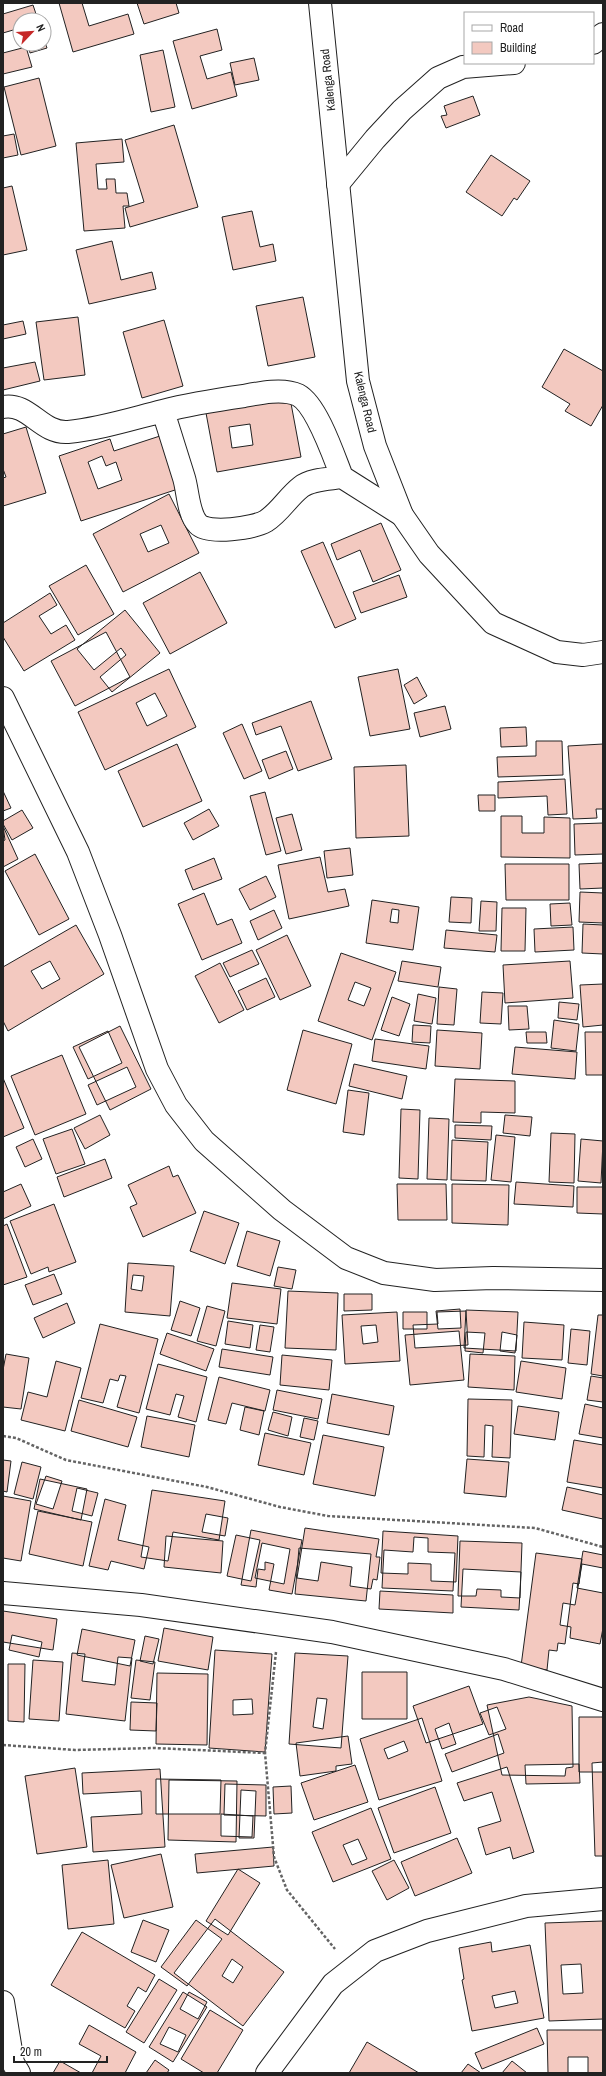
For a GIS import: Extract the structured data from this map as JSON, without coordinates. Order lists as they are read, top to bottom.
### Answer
{
  "streets": {
    "street": ["Kalenga Road"]
  },
  "legend": ["Road", "Building"],
  "scale_bar": "20 m",
  "north": "top right"
}
